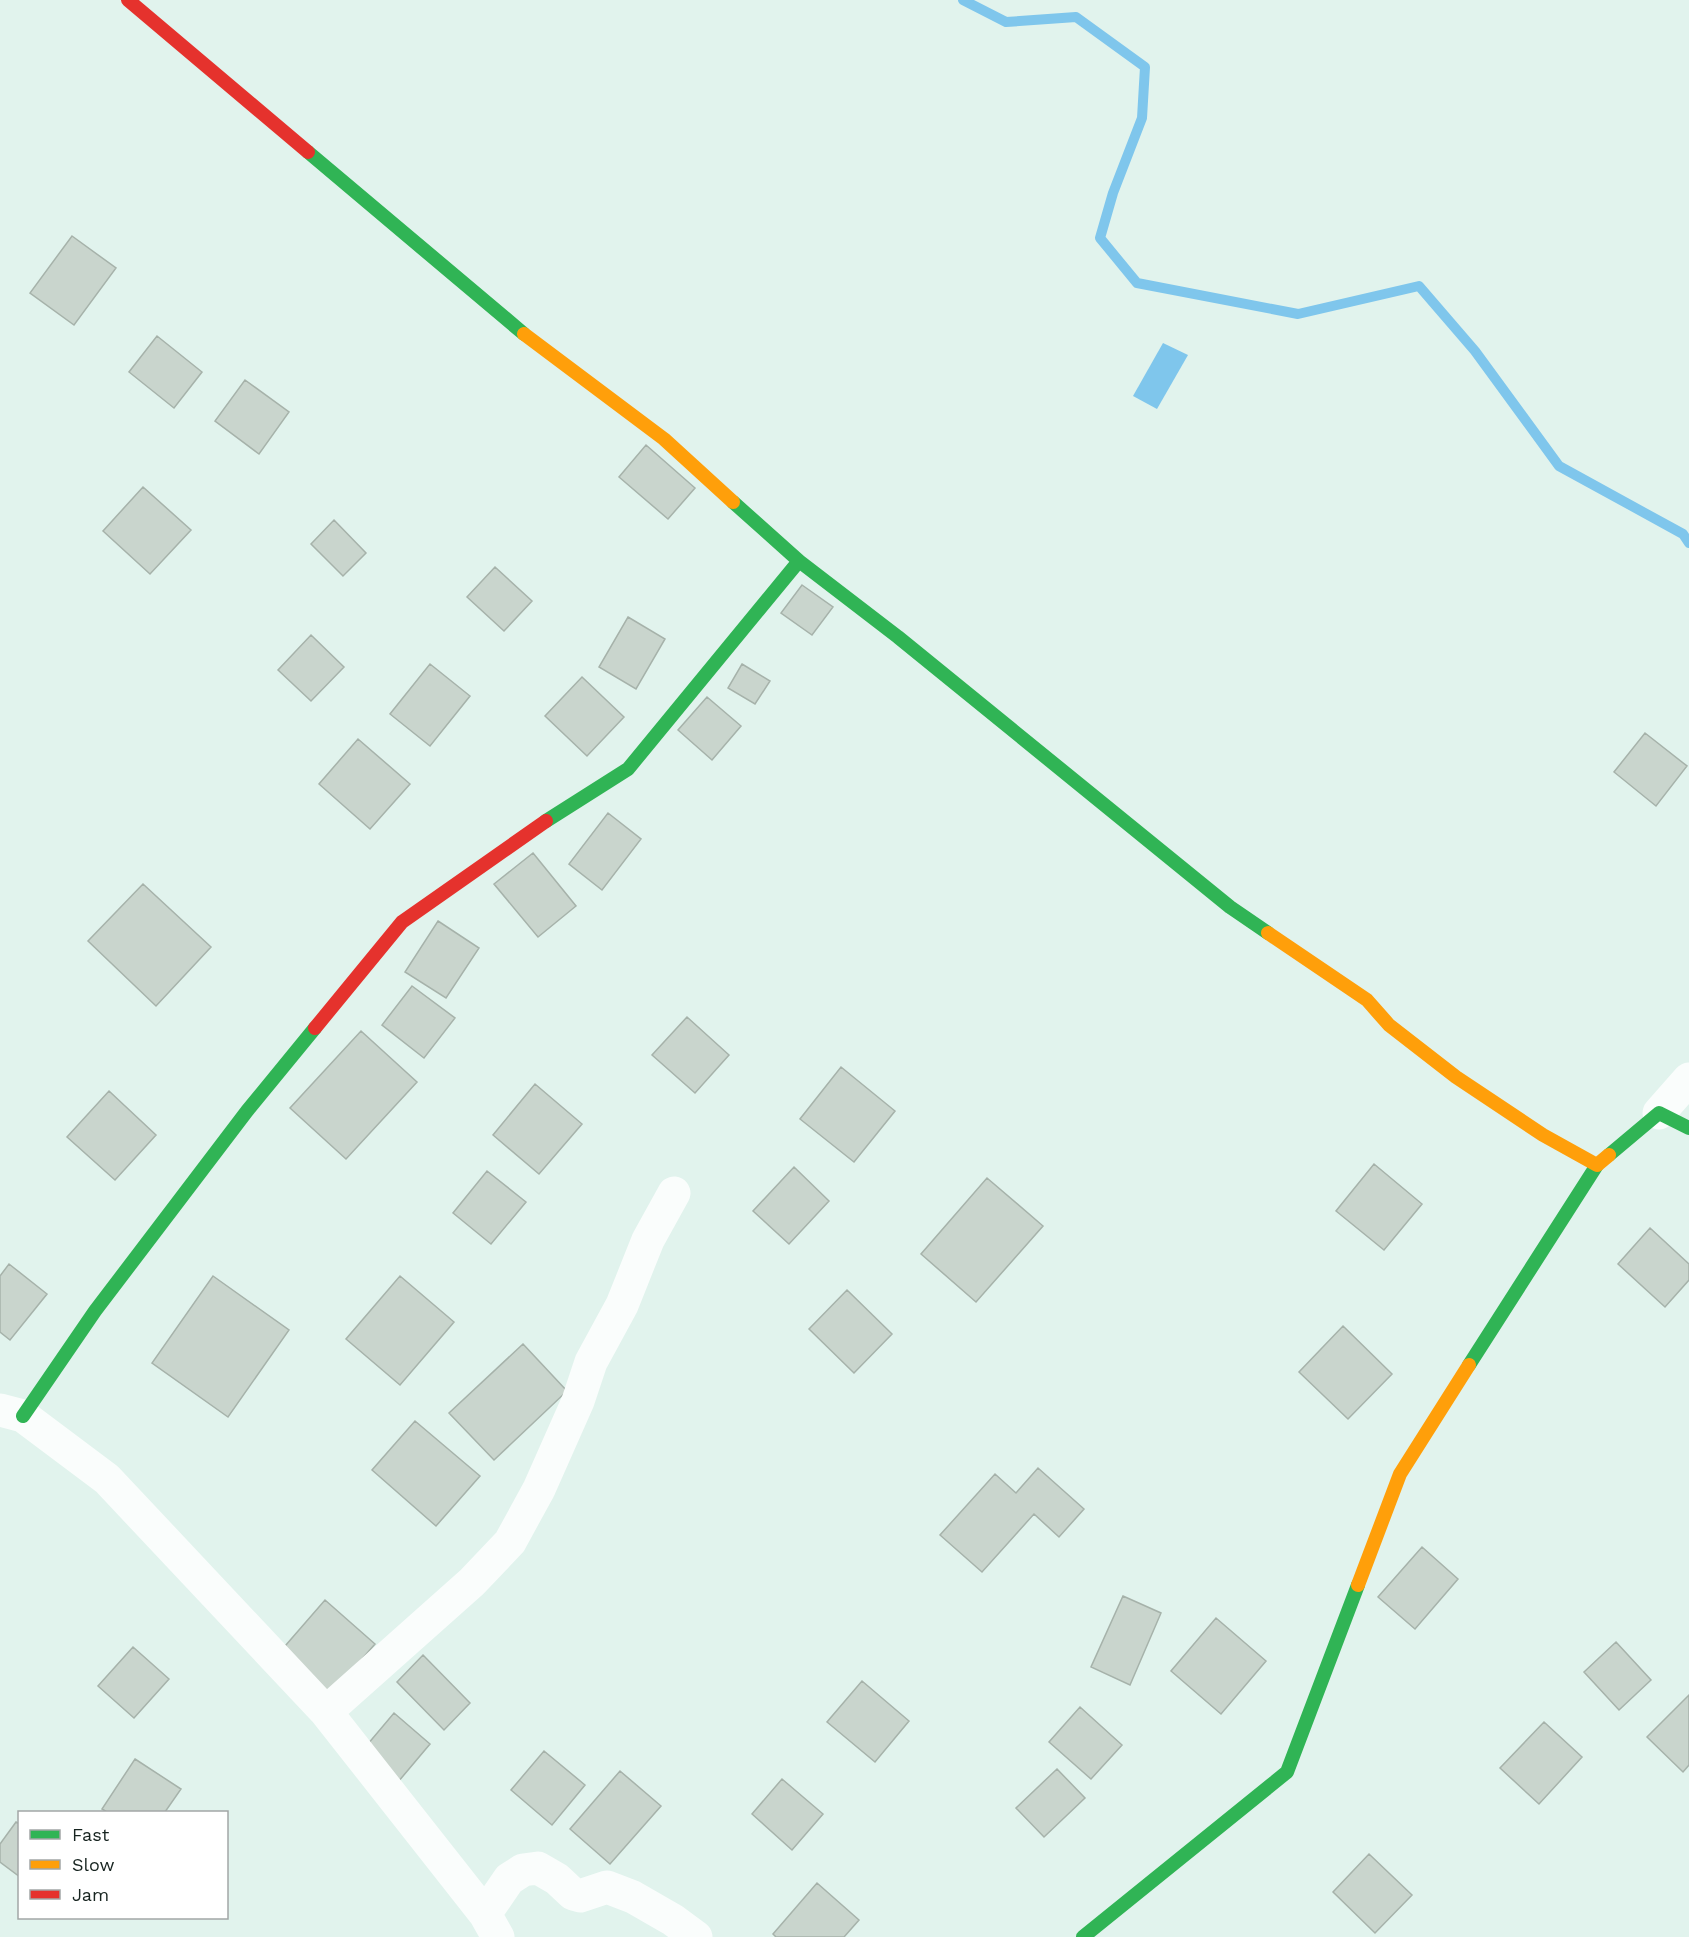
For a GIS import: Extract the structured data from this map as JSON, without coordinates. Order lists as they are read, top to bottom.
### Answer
{
  "legend": ["Fast", "Slow", "Jam"]
}
